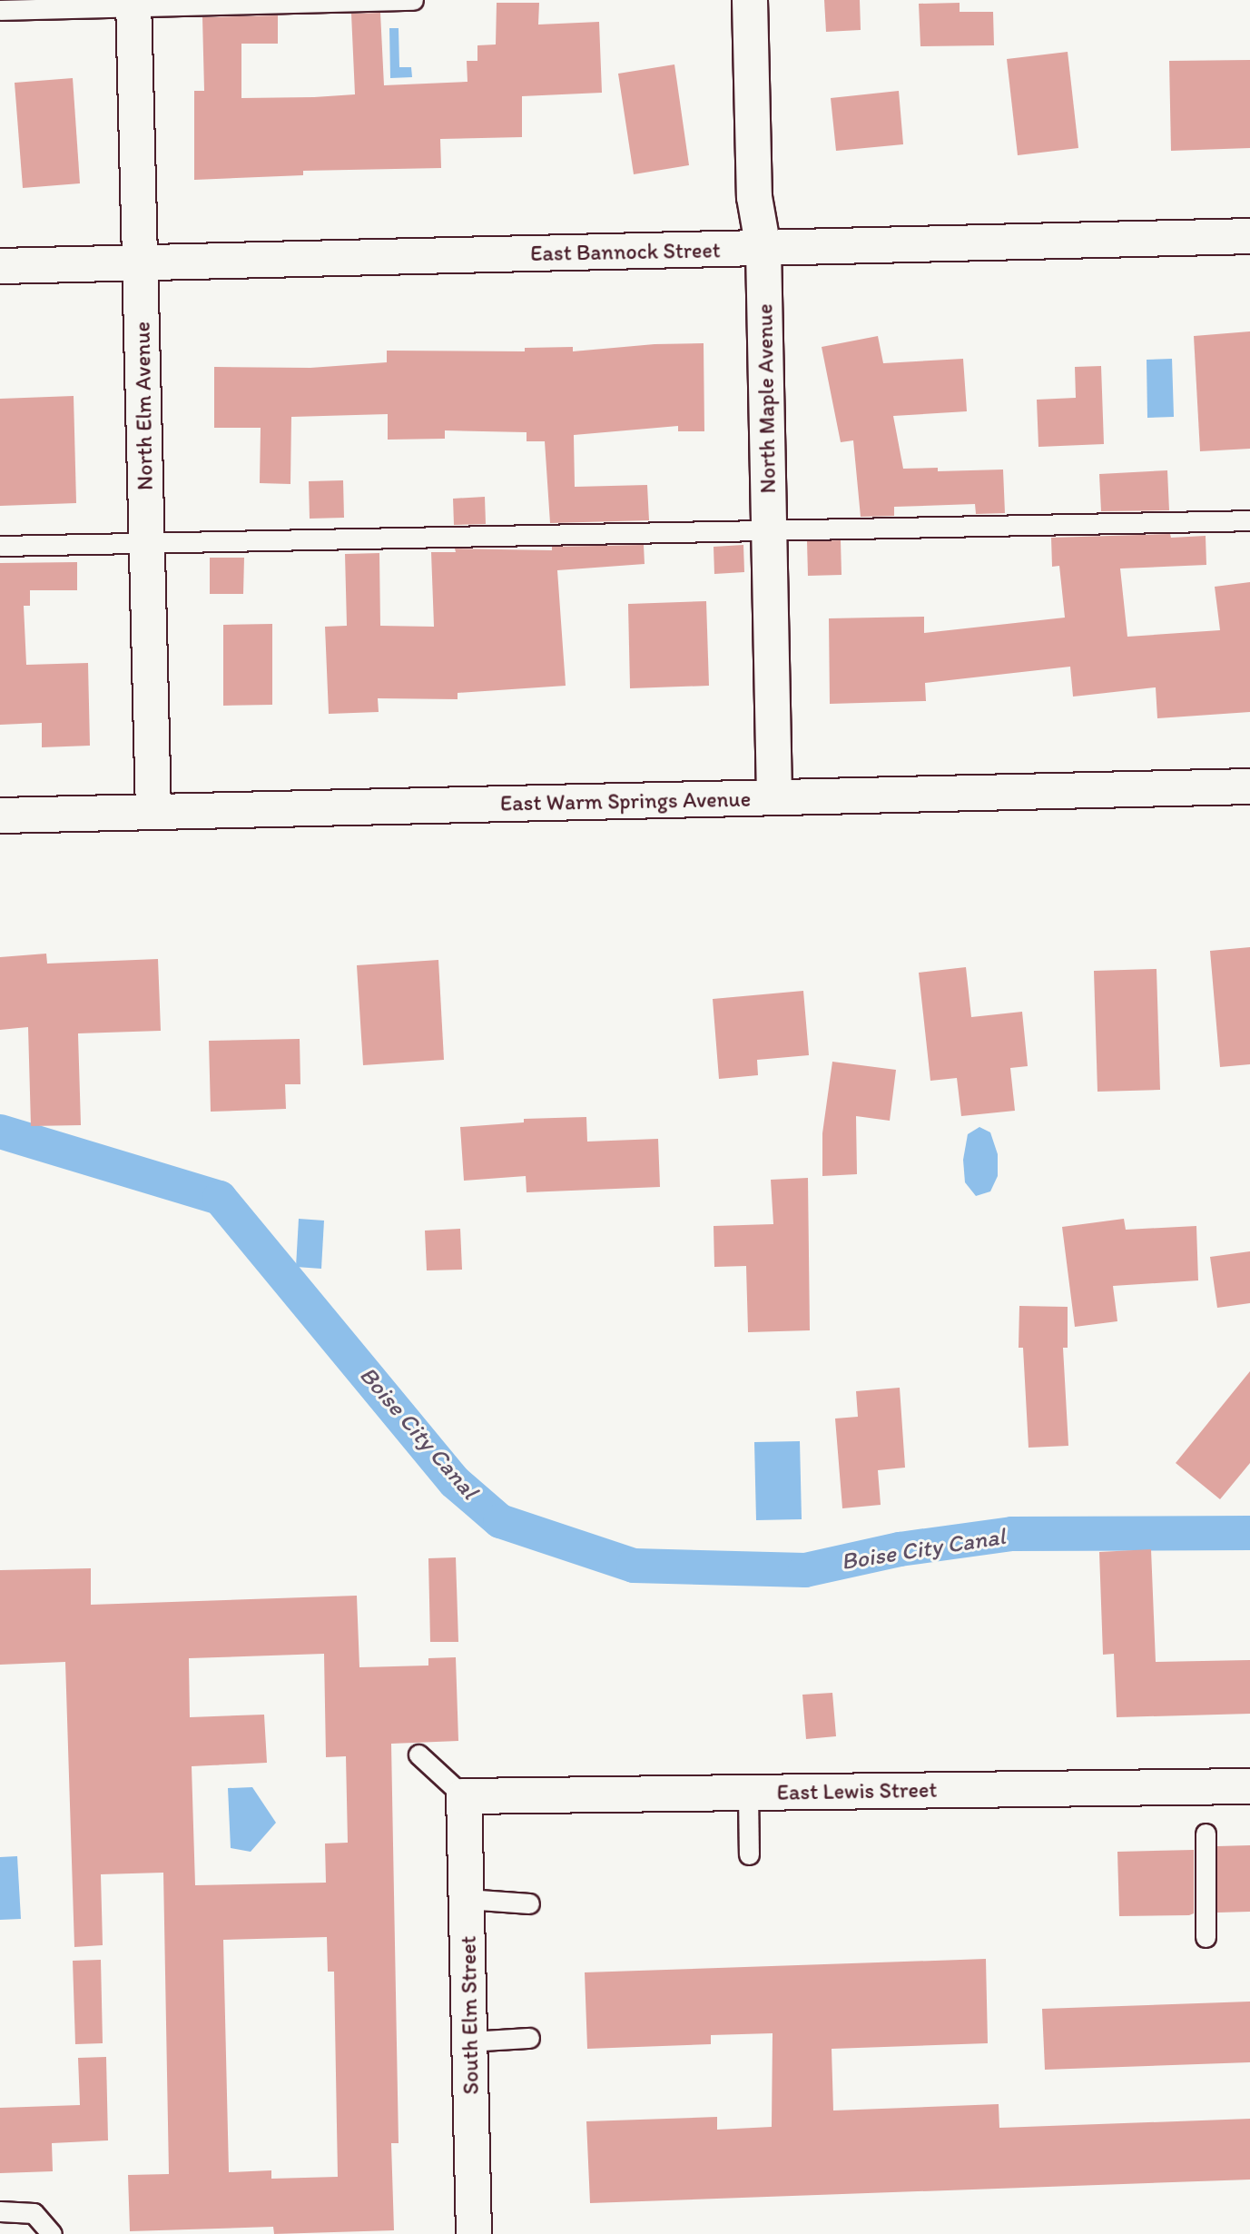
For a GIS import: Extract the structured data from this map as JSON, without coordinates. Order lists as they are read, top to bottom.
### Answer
{
  "streets": {
    "street": [
      "East Bannock Street",
      "North Maple Avenue",
      "North Elm Avenue",
      "East Warm Springs Avenue",
      "East Lewis Street",
      "South Elm Street"
    ]
  },
  "crossings": [
    ["East Bannock Street", "North Maple Avenue"],
    ["East Bannock Street", "North Elm Avenue"],
    ["North Maple Avenue", "East Warm Springs Avenue"],
    ["North Elm Avenue", "East Warm Springs Avenue"],
    ["East Lewis Street", "South Elm Street"]
  ],
  "water": ["Boise City Canal"]
}
